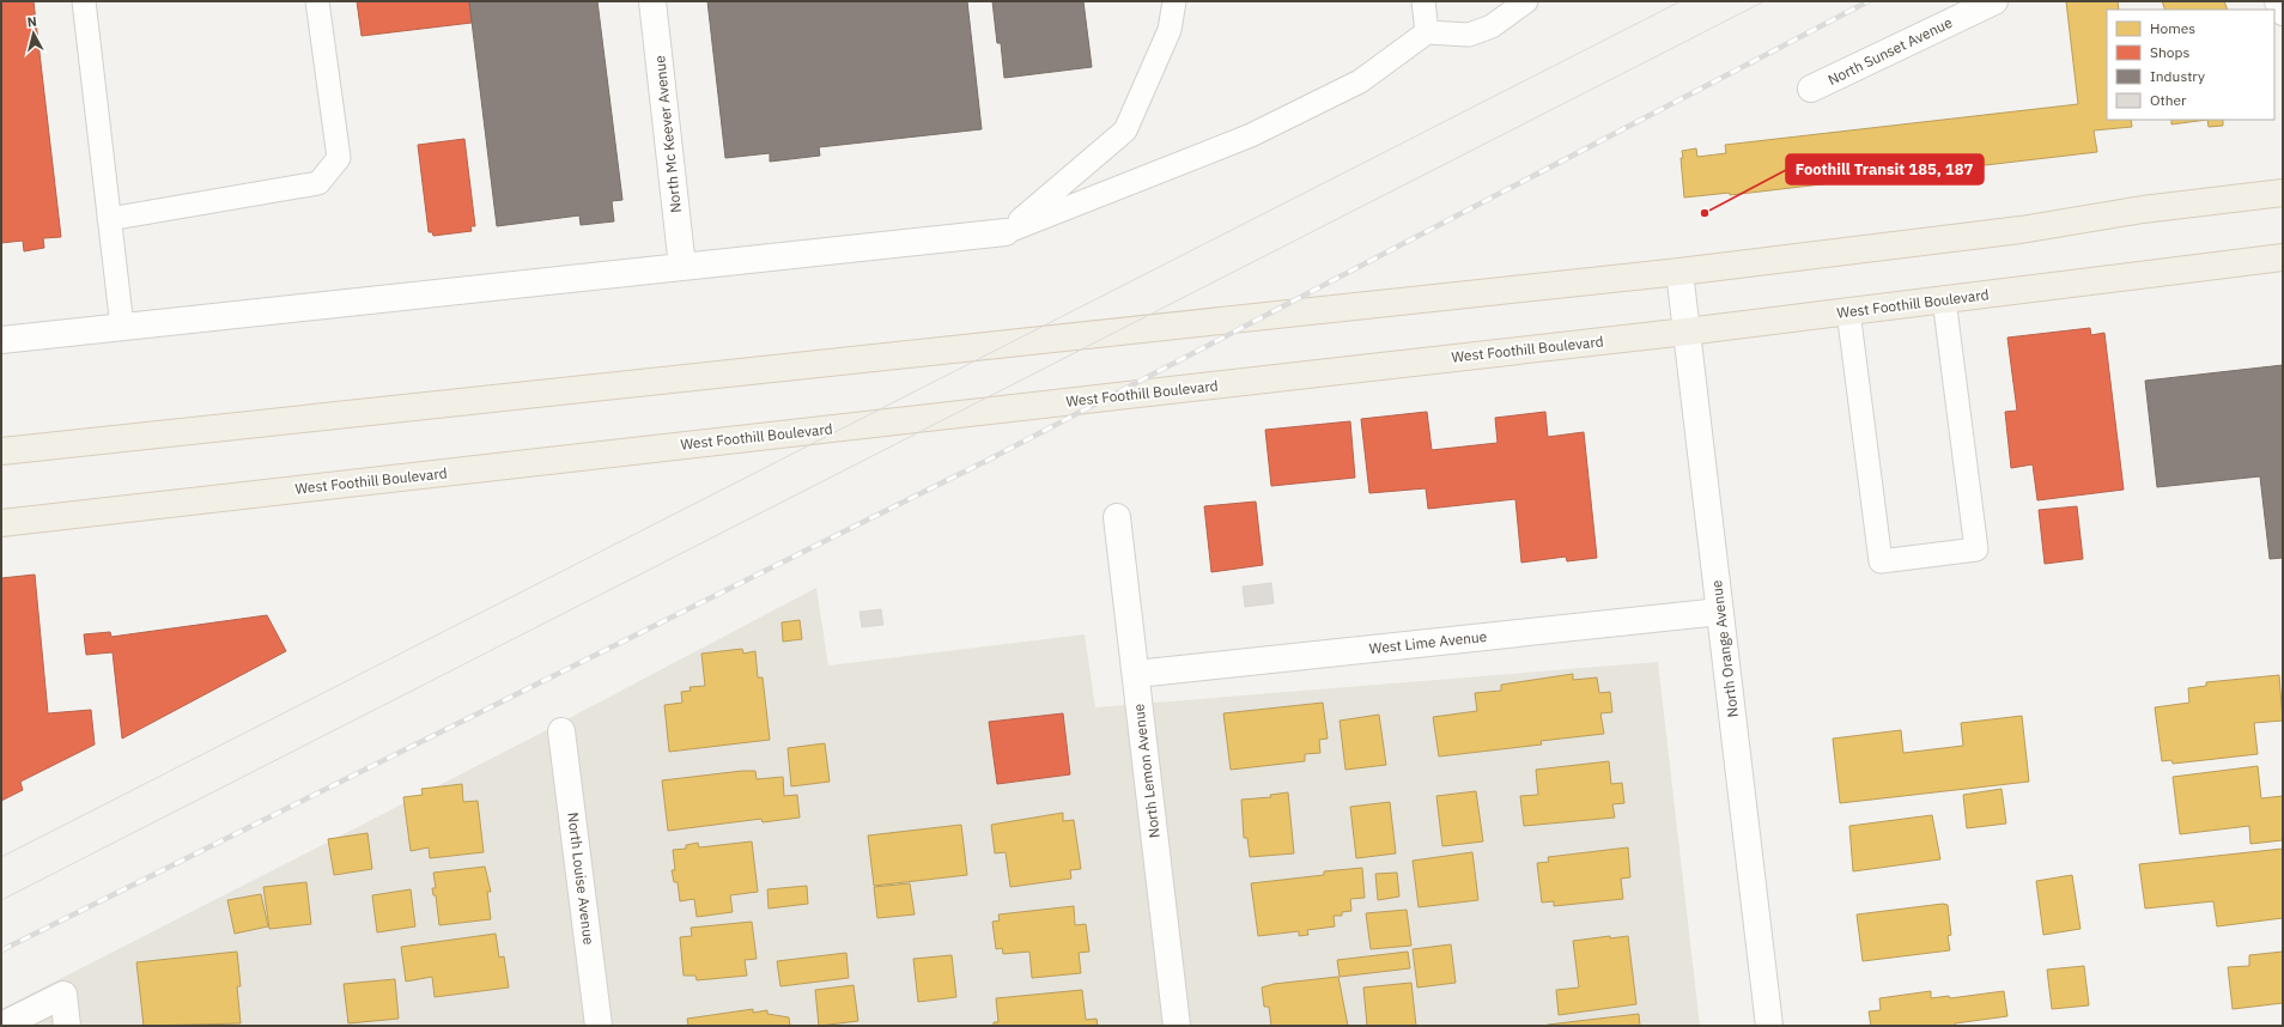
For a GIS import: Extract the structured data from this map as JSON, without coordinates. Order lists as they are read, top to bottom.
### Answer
{
  "streets": {
    "main road": ["West Foothill Boulevard"],
    "street": [
      "North Sunset Avenue",
      "North Mc Keever Avenue",
      "West Lime Avenue",
      "North Orange Avenue",
      "North Lemon Avenue",
      "North Louise Avenue"
    ]
  },
  "crossings": [
    ["West Foothill Boulevard", "North Orange Avenue"],
    ["West Lime Avenue", "North Orange Avenue"],
    ["West Lime Avenue", "North Lemon Avenue"]
  ],
  "places": ["Foothill Transit 185, 187"],
  "legend": [
    "Homes",
    "Shops",
    "Industry",
    "Other"
  ],
  "north": "top"
}
